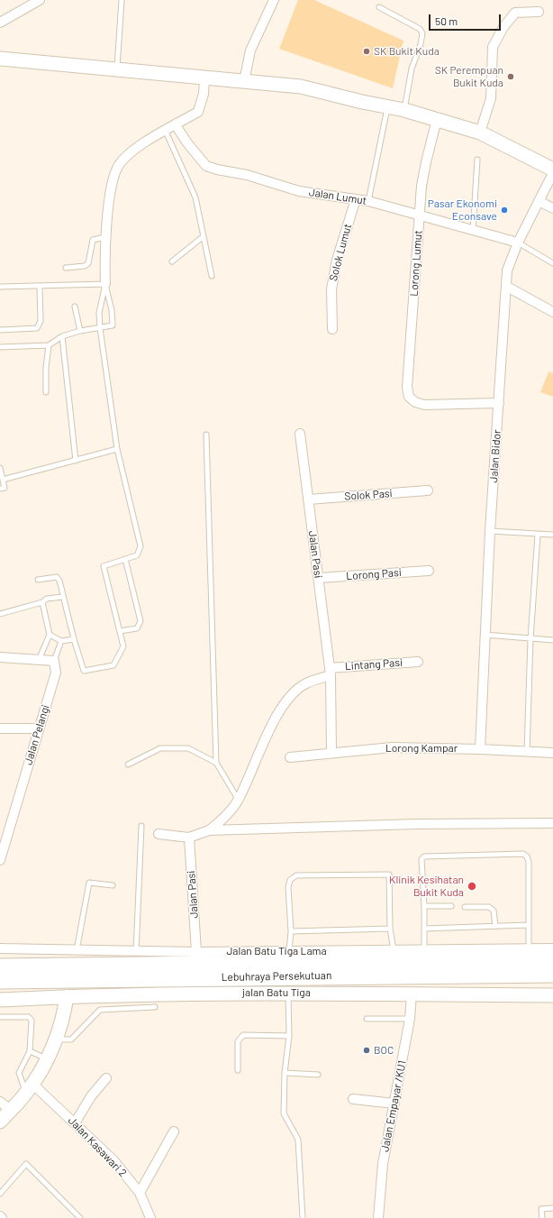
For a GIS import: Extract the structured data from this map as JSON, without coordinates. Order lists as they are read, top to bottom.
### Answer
{
  "streets": {
    "highway": ["Lebuhraya Persekutuan"],
    "street": [
      "Jalan Lumut",
      "Solok Lumut",
      "Lorong Lumut",
      "Jalan Bidor",
      "Solok Pasi",
      "Jalan Pasi",
      "Lorong Pasi",
      "Lintang Pasi",
      "Jalan Pelangi",
      "Lorong Kampar",
      "Jalan Batu Tiga Lama",
      "jalan Batu Tiga",
      "Jalan Empayar /KU1",
      "Jalan Kasawari 2"
    ]
  },
  "crossings": [
    ["Jalan Lumut", "Solok Lumut"],
    ["Jalan Lumut", "Lorong Lumut"],
    ["Jalan Lumut", "Jalan Bidor"],
    ["Lorong Lumut", "Jalan Bidor"],
    ["Jalan Bidor", "Lorong Kampar"],
    ["Solok Pasi", "Jalan Pasi"],
    ["Jalan Pasi", "Lorong Pasi"],
    ["Jalan Pasi", "Lintang Pasi"],
    ["Jalan Pasi", "Lorong Kampar"],
    ["Jalan Pasi", "Jalan Batu Tiga Lama"],
    ["jalan Batu Tiga", "Jalan Empayar /KU1"]
  ],
  "places": [
    "SK Bukit Kuda",
    "SK Perempuan Bukit Kuda",
    "Pasar Ekonomi Econsave",
    "Klinik Kesihatan Bukit Kuda",
    "BOC"
  ],
  "scale_bar": "50 m"
}
